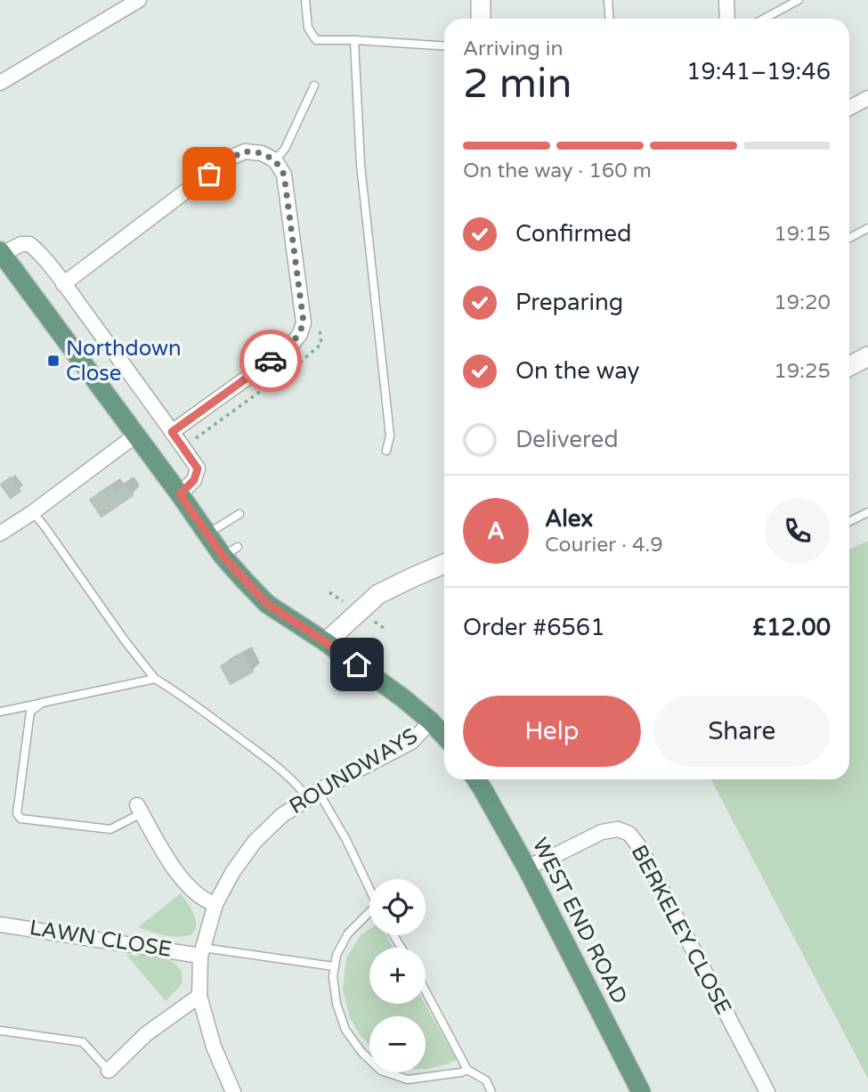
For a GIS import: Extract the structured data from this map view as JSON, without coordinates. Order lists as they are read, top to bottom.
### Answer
{
  "streets": {
    "main road": ["WEST END ROAD"],
    "street": ["ROUNDWAYS", "BERKELEY CLOSE", "LAWN CLOSE"]
  },
  "crossings": [
    ["ROUNDWAYS", "LAWN CLOSE"],
    ["WEST END ROAD", "BERKELEY CLOSE"]
  ],
  "places": {
    "transit": ["Northdown Close"]
  },
  "page": {
    "heading": ["2 min", "Arriving in", "19:41–19:46"],
    "panel": [
      "Alex",
      "Courier · 4.9",
      "Order #6561",
      "£12.00"
    ],
    "bar": "On the way · 160 m",
    "list": [
      ["Confirmed", "19:15"],
      ["Preparing", "19:20"],
      ["On the way", "19:25"],
      "Delivered"
    ],
    "round": "A",
    "buttons": ["Help", "Share"],
    "map_buttons": ["+", "−"]
  }
}
